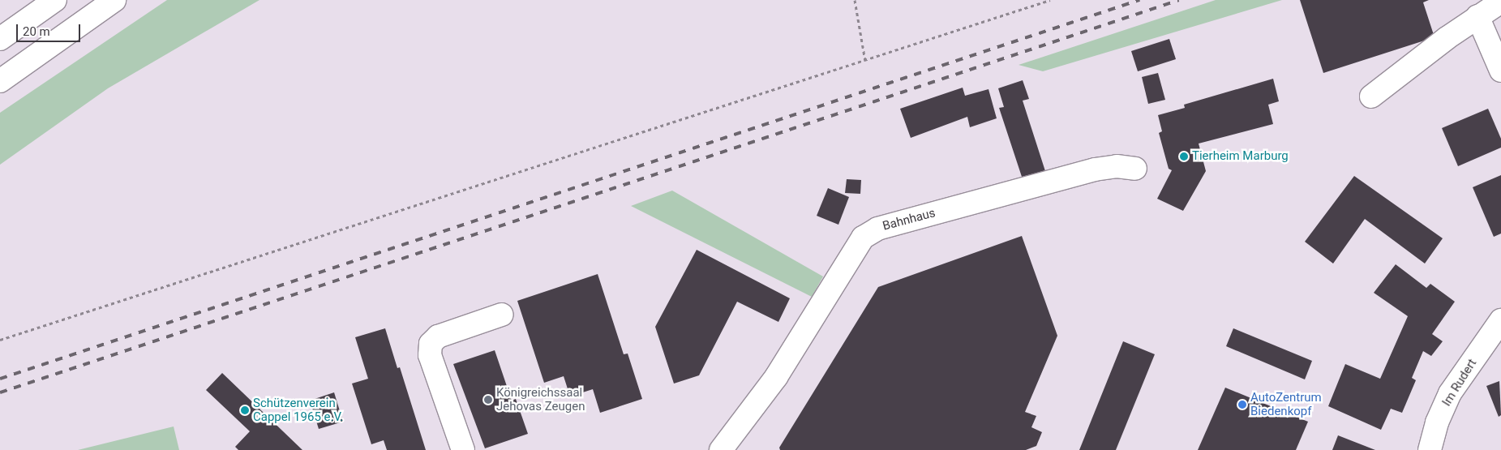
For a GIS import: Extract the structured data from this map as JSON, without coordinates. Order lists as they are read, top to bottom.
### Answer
{
  "streets": {
    "main road": ["Bahnhaus", "Im Rudert"]
  },
  "places": [
    "Tierheim Marburg",
    "Königreichssaal Jehovas Zeugen",
    "AutoZentrum Biedenkopf",
    "Schützenverein Cappel 1965 e.V."
  ],
  "scale_bar": "20 m"
}
